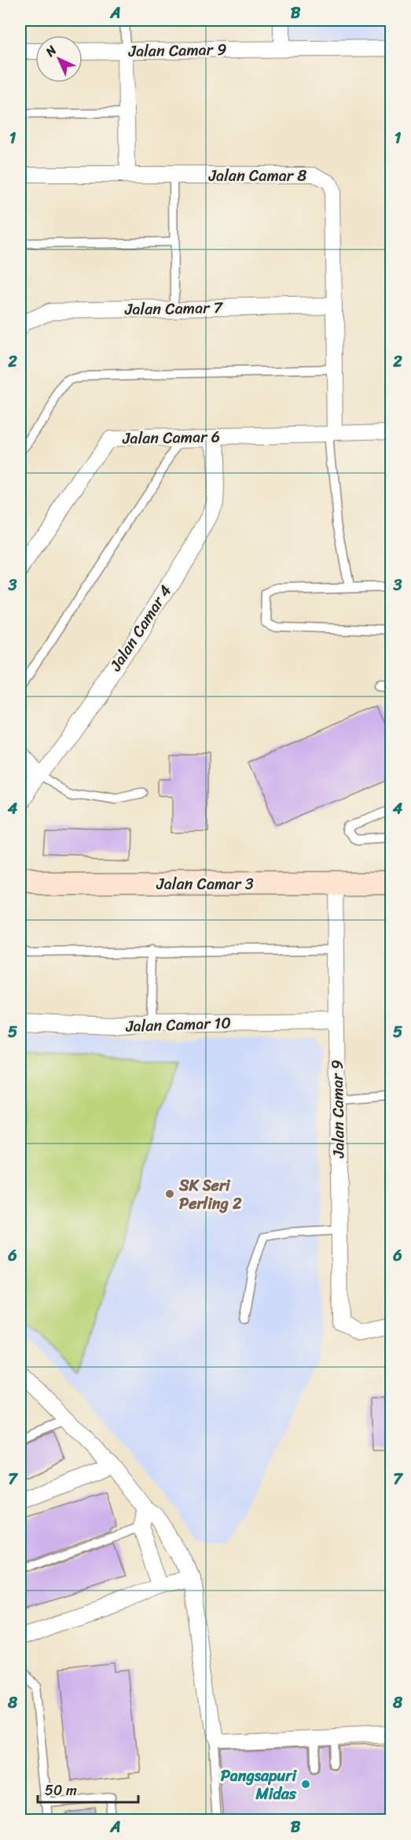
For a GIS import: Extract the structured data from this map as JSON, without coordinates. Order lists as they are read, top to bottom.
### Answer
{
  "streets": {
    "street": [
      "Jalan Camar 9",
      "Jalan Camar 8",
      "Jalan Camar 7",
      "Jalan Camar 6",
      "Jalan Camar 4",
      "Jalan Camar 3",
      "Jalan Camar 10"
    ]
  },
  "crossings": [
    ["Jalan Camar 9", "Jalan Camar 3"],
    ["Jalan Camar 9", "Jalan Camar 10"],
    ["Jalan Camar 8", "Jalan Camar 7"],
    ["Jalan Camar 8", "Jalan Camar 6"],
    ["Jalan Camar 6", "Jalan Camar 4"]
  ],
  "places": ["SK Seri Perling 2", "Pangsapuri Midas"],
  "scale_bar": "50 m",
  "north": "top left",
  "grid": {
    "columns": ["A", "B"],
    "rows": [
      "1",
      "2",
      "3",
      "4",
      "5",
      "6",
      "7",
      "8"
    ]
  }
}
